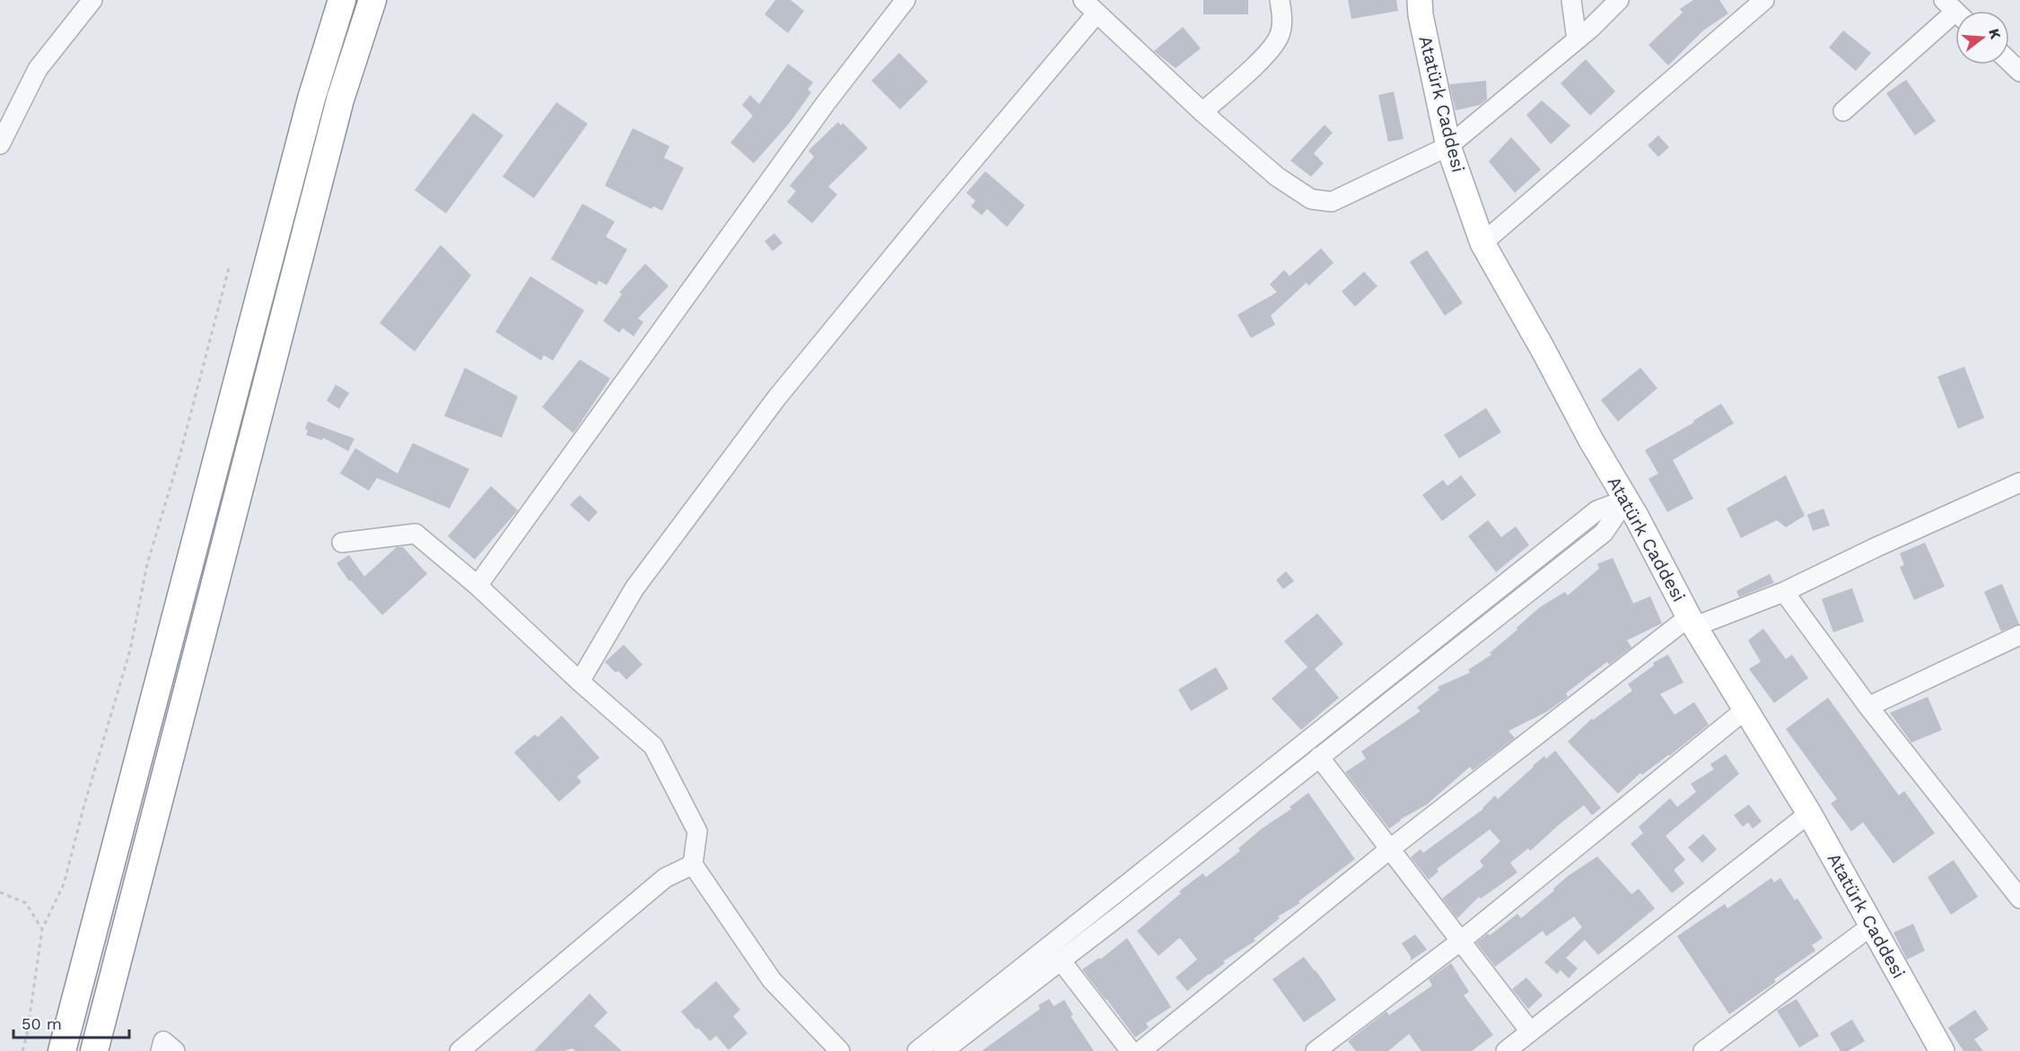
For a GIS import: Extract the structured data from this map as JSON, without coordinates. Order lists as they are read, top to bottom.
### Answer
{
  "streets": {
    "main road": ["Atatürk Caddesi"]
  },
  "scale_bar": "50 m",
  "north": "right"
}
